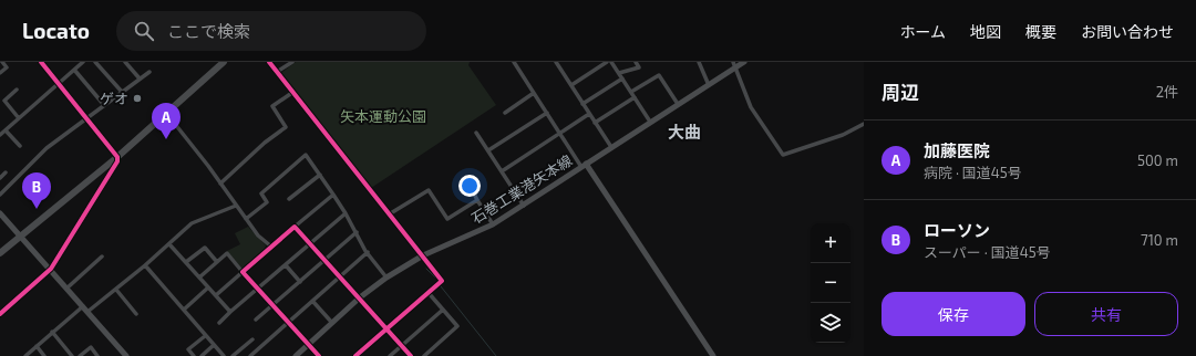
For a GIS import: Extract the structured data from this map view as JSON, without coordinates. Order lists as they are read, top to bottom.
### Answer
{
  "streets": {
    "street": ["石巻工業港矢本線"]
  },
  "districts": ["大曲"],
  "parks": ["矢本運動公園"],
  "places": ["ゲオ"],
  "page": {
    "header": "Locato",
    "search": "ここで検索",
    "nav": [
      "ホーム",
      "地図",
      "概要",
      "お問い合わせ"
    ],
    "heading": ["周辺", "2件"],
    "pins": ["A", "B"],
    "list": [
      {
        "mark": "A",
        "name": "加藤医院",
        "note": "病院 · 国道45号",
        "value": "500 m"
      },
      {
        "mark": "B",
        "name": "ローソン",
        "note": "スーパー · 国道45号",
        "value": "710 m"
      }
    ],
    "map_buttons": ["+", "−"],
    "buttons": ["保存", "共有"]
  }
}
